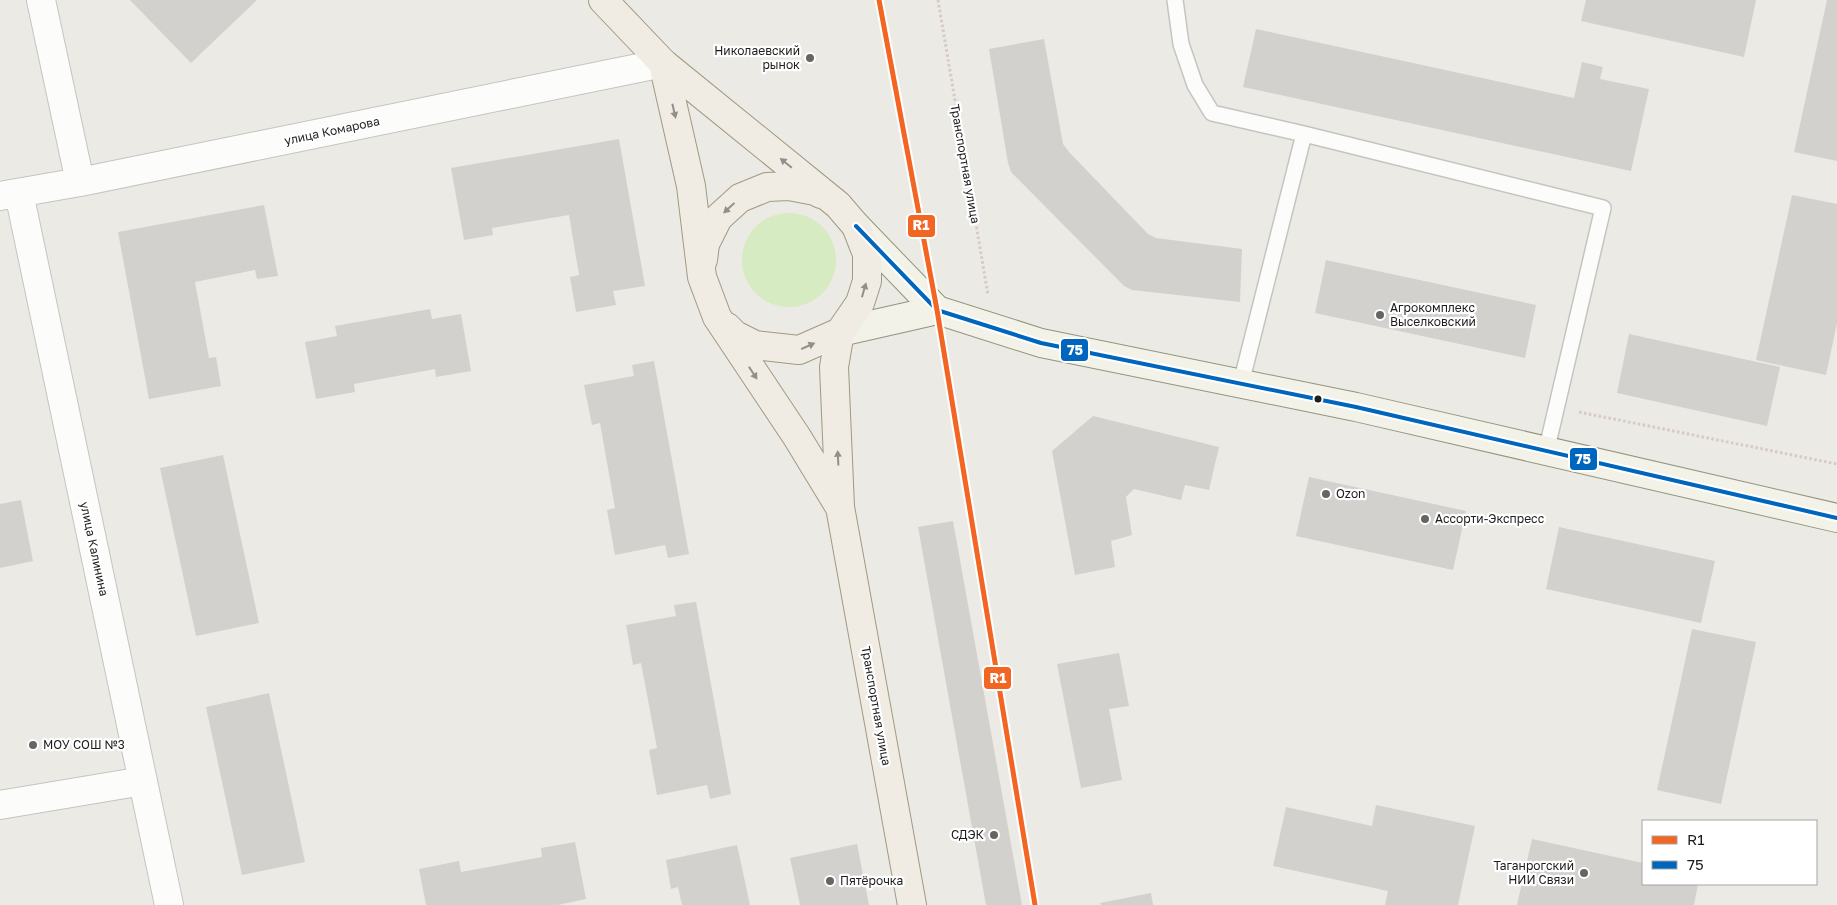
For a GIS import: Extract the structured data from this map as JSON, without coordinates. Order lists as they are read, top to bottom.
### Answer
{
  "streets": {
    "main road": ["Транспортная улица"],
    "street": ["улица Комарова", "улица Калинина"]
  },
  "crossings": [
    ["улица Комарова", "улица Калинина"]
  ],
  "places": [
    "Николаевский рынок",
    "Агрокомплекс Выселковский",
    "Ozon",
    "Ассорти-Экспресс",
    "МОУ СОШ №3",
    "СДЭК",
    "Таганрогский НИИ Связи",
    "Пятёрочка"
  ],
  "lines": ["transit line R1", "transit line 75"],
  "legend": ["R1", "75"]
}
